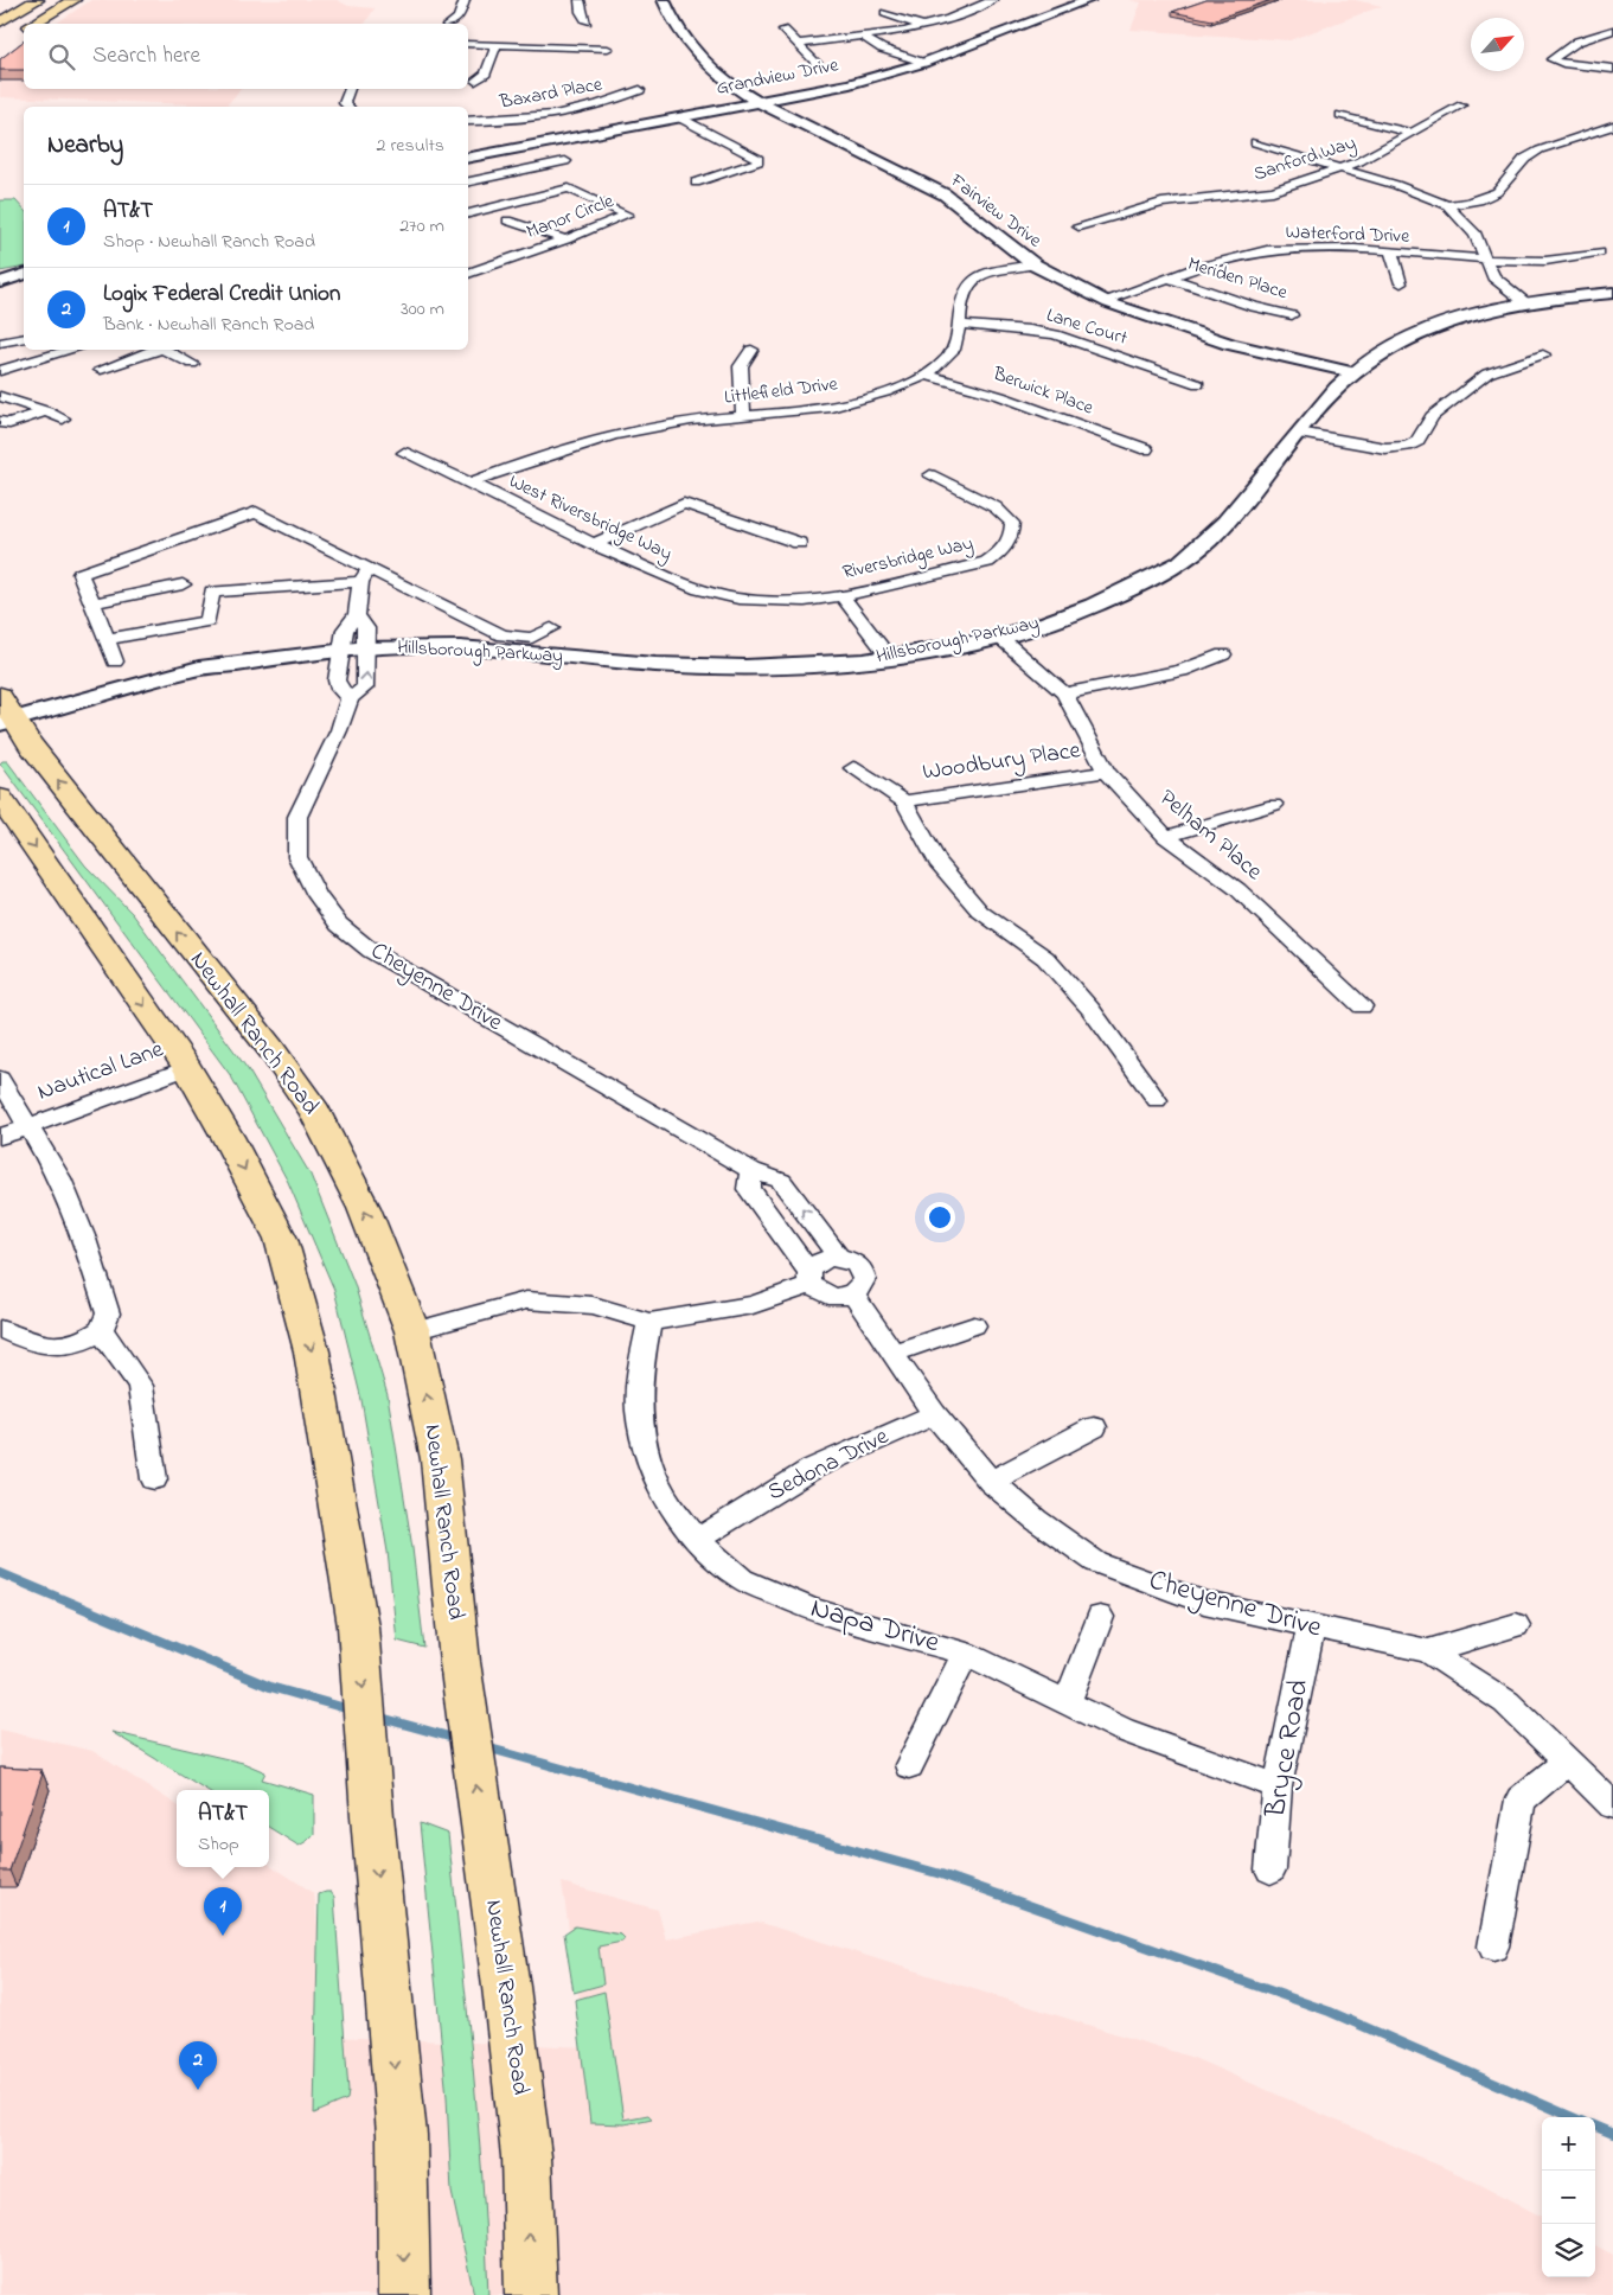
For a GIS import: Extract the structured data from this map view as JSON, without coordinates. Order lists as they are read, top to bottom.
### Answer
{
  "streets": {
    "main road": ["Newhall Ranch Road"],
    "street": [
      "Grandview Drive",
      "Baxard Place",
      "Sanford Way",
      "Fairview Drive",
      "Manor Circle",
      "Waterford Drive",
      "Meriden Place",
      "Lane Court",
      "Littlefield Drive",
      "Berwick Place",
      "West Riversbridge Way",
      "Riversbridge Way",
      "Hillsborough Parkway",
      "Woodbury Place",
      "Pelham Place",
      "Cheyenne Drive",
      "Nautical Lane",
      "Sedona Drive",
      "Napa Drive",
      "Bryce Road"
    ]
  },
  "crossings": [
    ["Grandview Drive", "Fairview Drive"],
    ["Fairview Drive", "Waterford Drive"],
    ["Fairview Drive", "Littlefield Drive"],
    ["Fairview Drive", "Hillsborough Parkway"],
    ["Waterford Drive", "Meriden Place"],
    ["Lane Court", "Littlefield Drive"],
    ["Littlefield Drive", "Berwick Place"],
    ["Littlefield Drive", "West Riversbridge Way"],
    ["West Riversbridge Way", "Riversbridge Way"],
    ["Hillsborough Parkway", "Pelham Place"],
    ["Hillsborough Parkway", "Cheyenne Drive"],
    ["Hillsborough Parkway", "Newhall Ranch Road"],
    ["Woodbury Place", "Pelham Place"],
    ["Cheyenne Drive", "Sedona Drive"],
    ["Cheyenne Drive", "Bryce Road"],
    ["Sedona Drive", "Napa Drive"],
    ["Napa Drive", "Bryce Road"]
  ],
  "north": "top right",
  "page": {
    "search": "Search here",
    "heading": ["Nearby", "2 results"],
    "list": [
      {
        "mark": "1",
        "name": "AT&T",
        "note": "Shop · Newhall Ranch Road",
        "value": "270 m"
      },
      {
        "mark": "2",
        "name": "Logix Federal Credit Union",
        "note": "Bank · Newhall Ranch Road",
        "value": "300 m"
      }
    ],
    "popup": ["AT&T", "Shop"],
    "pins": ["1", "2"],
    "map_buttons": ["+", "−"]
  }
}
